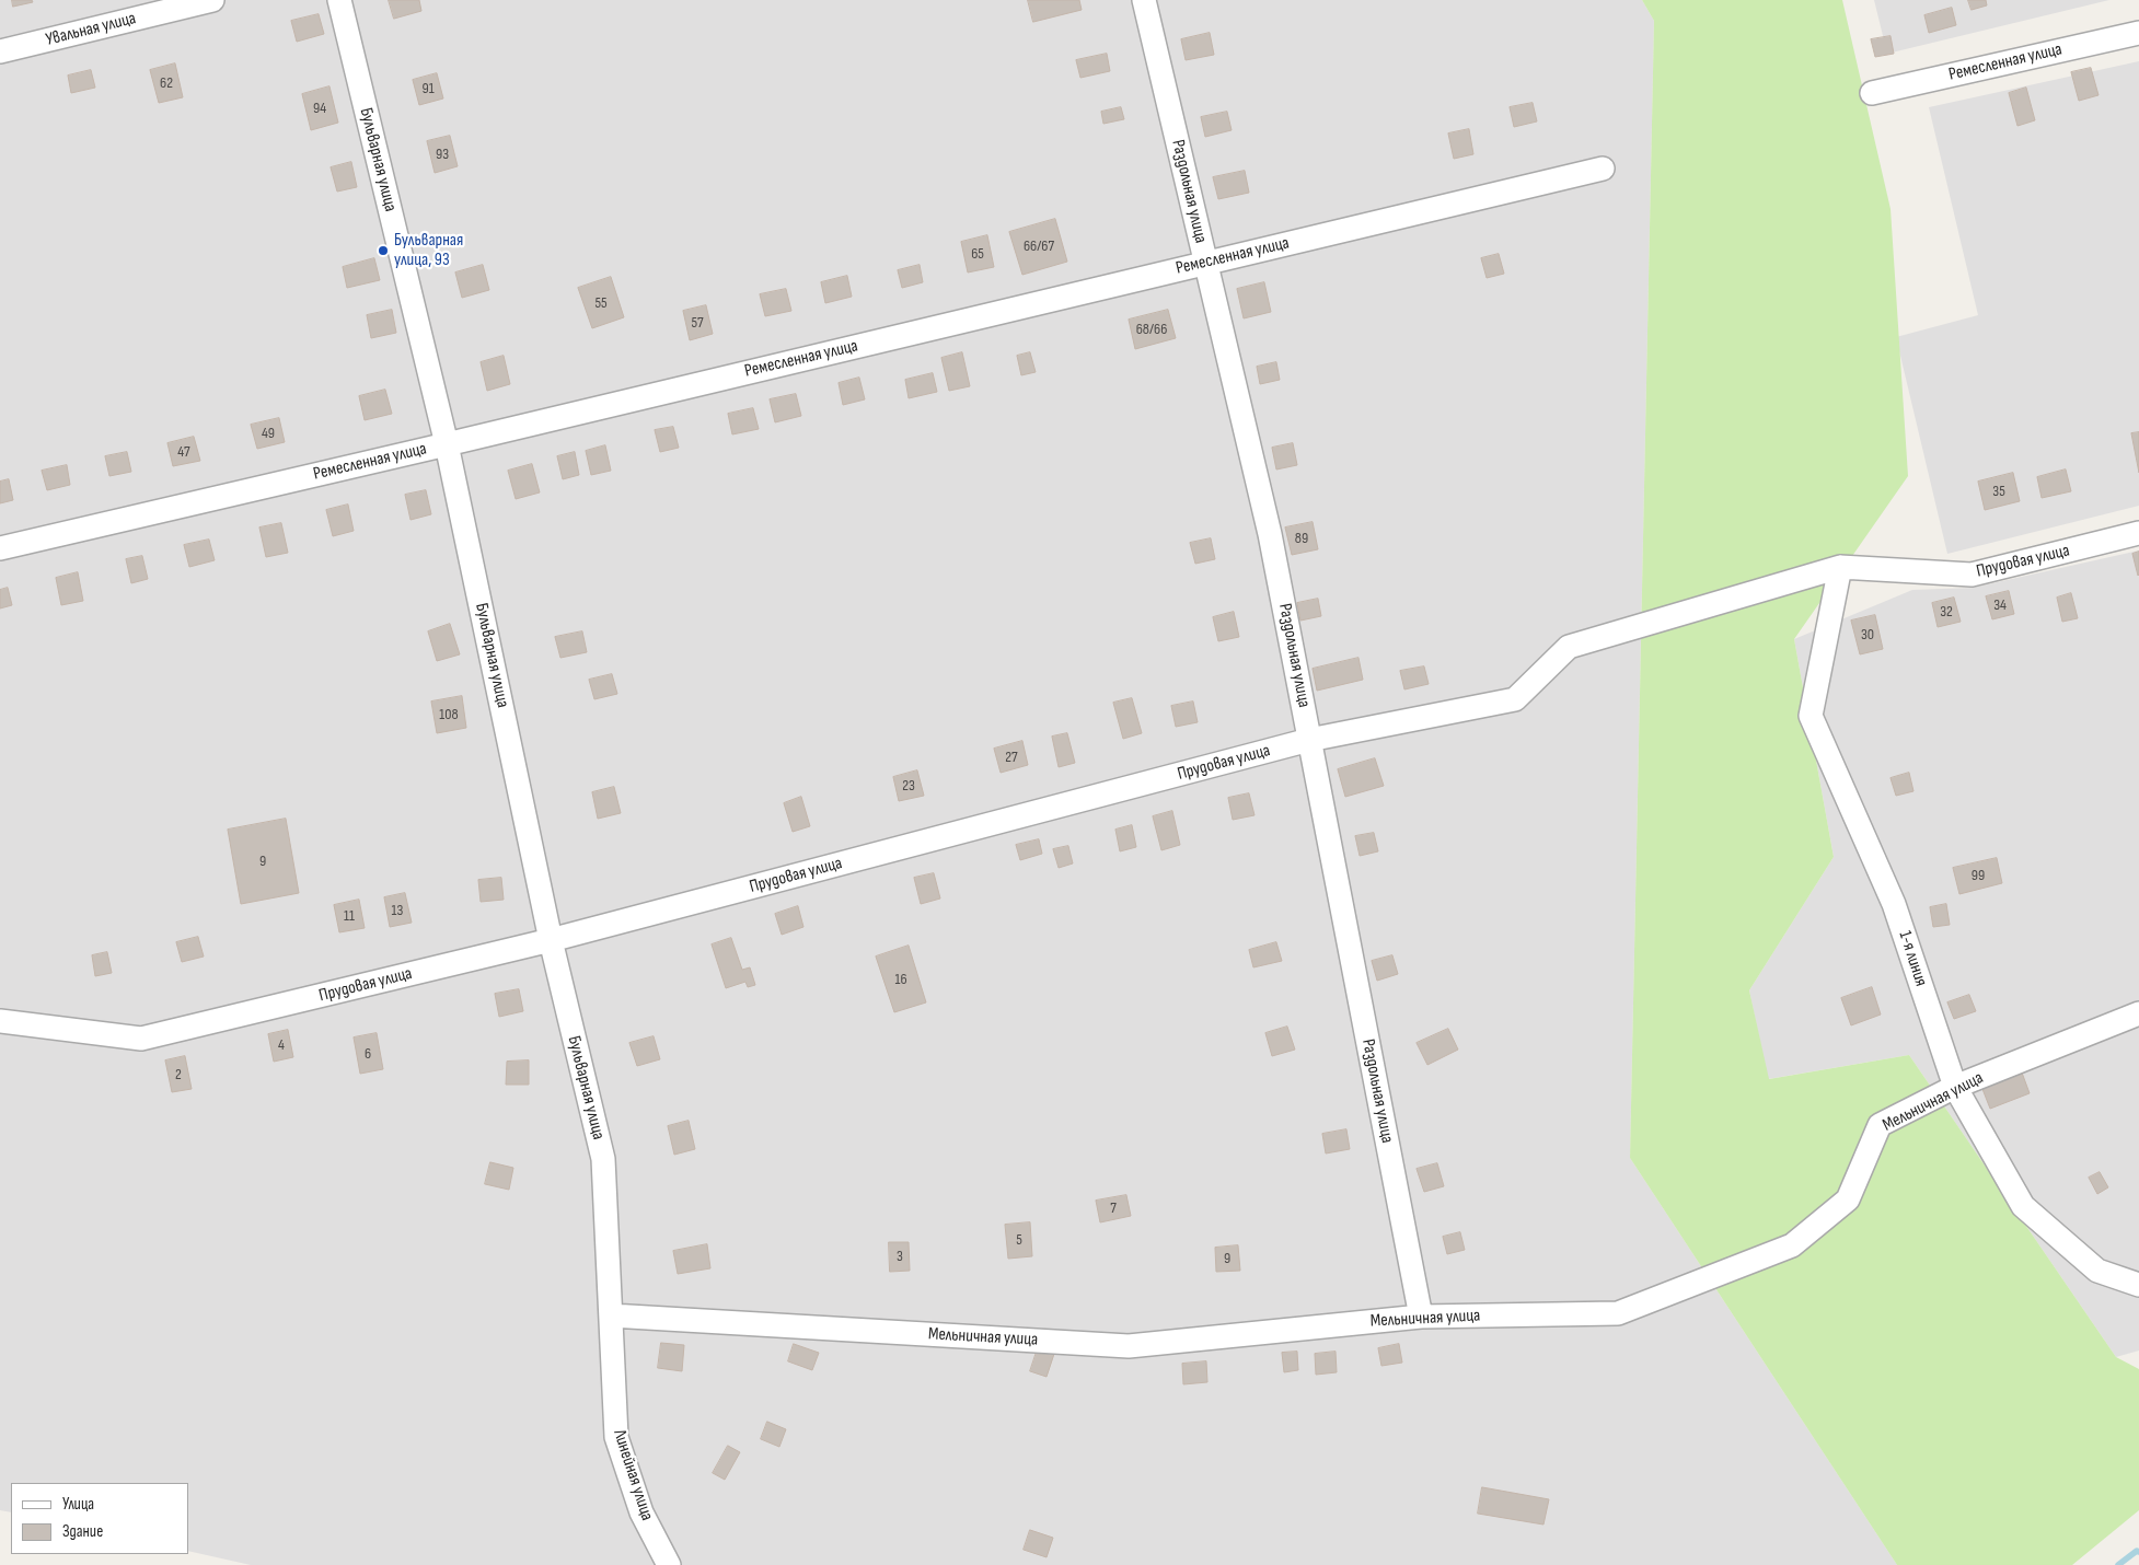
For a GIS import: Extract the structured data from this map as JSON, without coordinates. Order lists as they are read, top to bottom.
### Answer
{
  "streets": {
    "street": [
      "Увальная улица",
      "Ремесленная улица",
      "Бульварная улица",
      "Раздольная улица",
      "Прудовая улица",
      "1-я линия",
      "Мельничная улица",
      "Линейная улица"
    ]
  },
  "crossings": [
    ["Ремесленная улица", "Бульварная улица"],
    ["Ремесленная улица", "Раздольная улица"],
    ["Бульварная улица", "Прудовая улица"],
    ["Бульварная улица", "Мельничная улица"],
    ["Бульварная улица", "Линейная улица"],
    ["Раздольная улица", "Прудовая улица"],
    ["Раздольная улица", "Мельничная улица"],
    ["Прудовая улица", "1-я линия"],
    ["1-я линия", "Мельничная улица"],
    ["Мельничная улица", "Линейная улица"]
  ],
  "places": ["Бульварная улица, 93"],
  "house_numbers": [
    "62",
    "91",
    "94",
    "93",
    "66/67",
    "65",
    "55",
    "57",
    "68/66",
    "49",
    "47",
    "35",
    "89",
    "34",
    "32",
    "30",
    "108",
    "27",
    "23",
    "9",
    "99",
    "13",
    "11",
    "16",
    "4",
    "6",
    "2",
    "7",
    "5",
    "3",
    "9"
  ],
  "legend": ["Улица", "Здание"]
}
